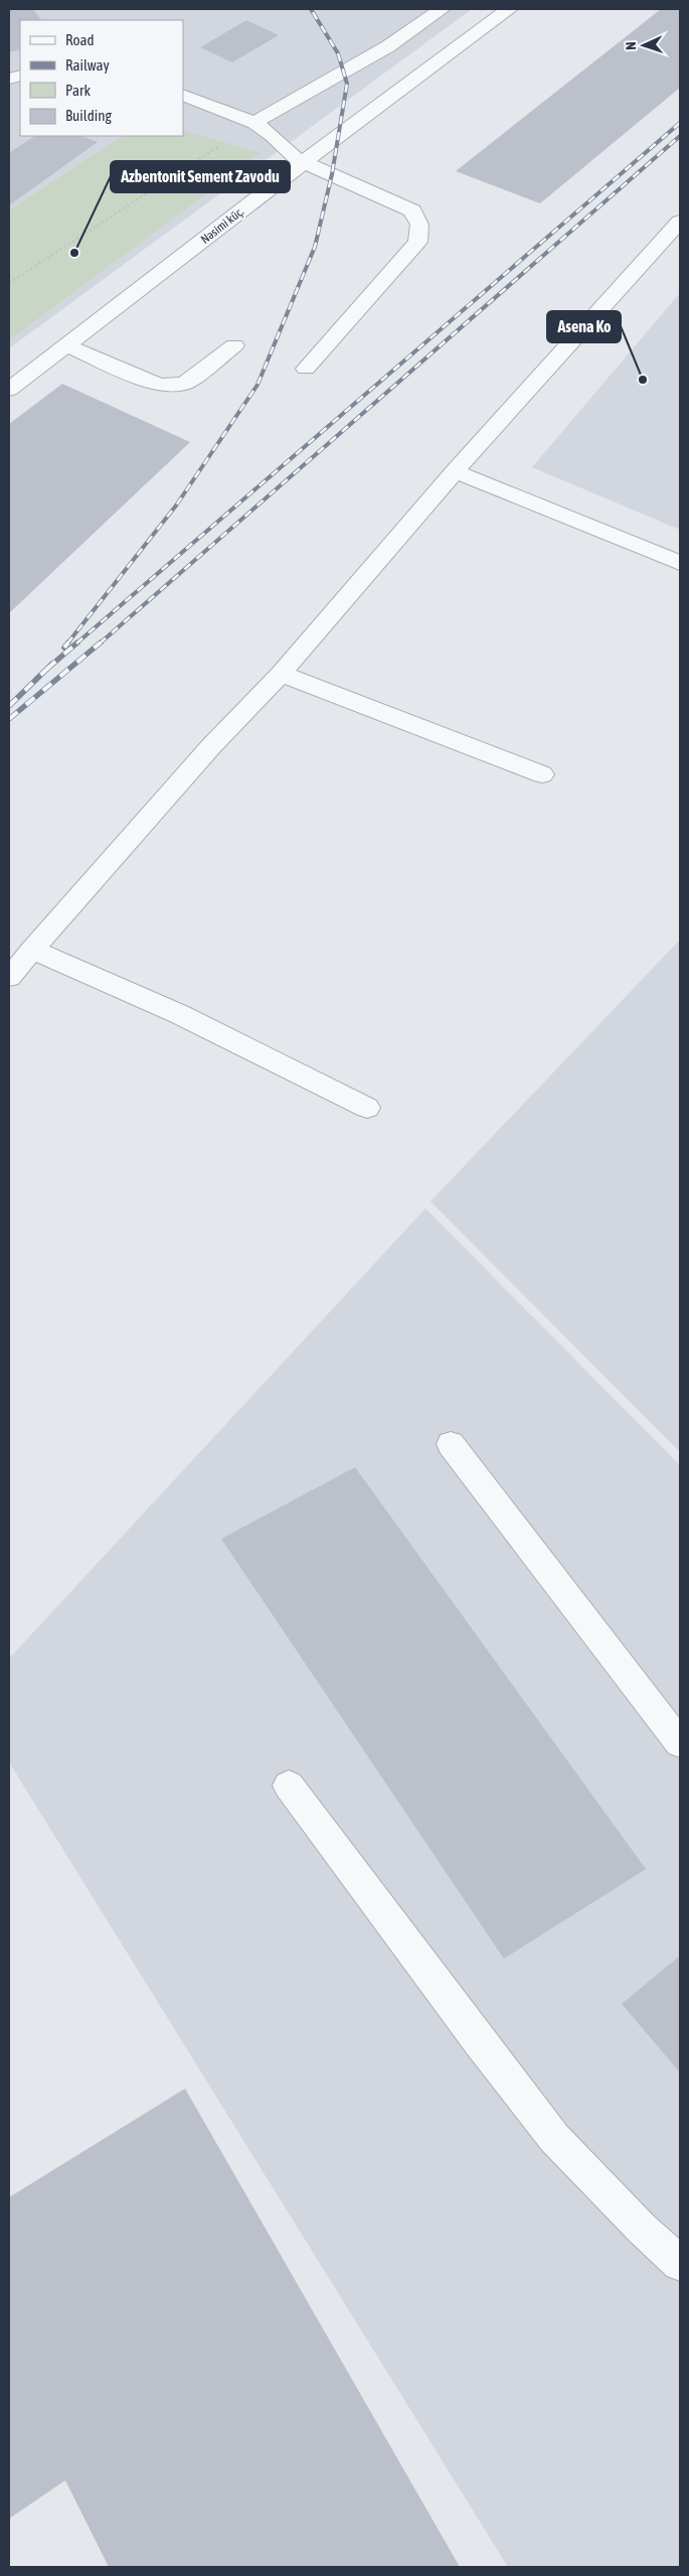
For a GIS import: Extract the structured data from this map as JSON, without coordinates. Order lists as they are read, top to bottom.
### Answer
{
  "streets": {
    "street": ["Nəsimi küç."]
  },
  "places": ["Azbentonit Sement Zavodu", "Asena Ko"],
  "legend": [
    "Road",
    "Railway",
    "Park",
    "Building"
  ],
  "north": "left"
}
